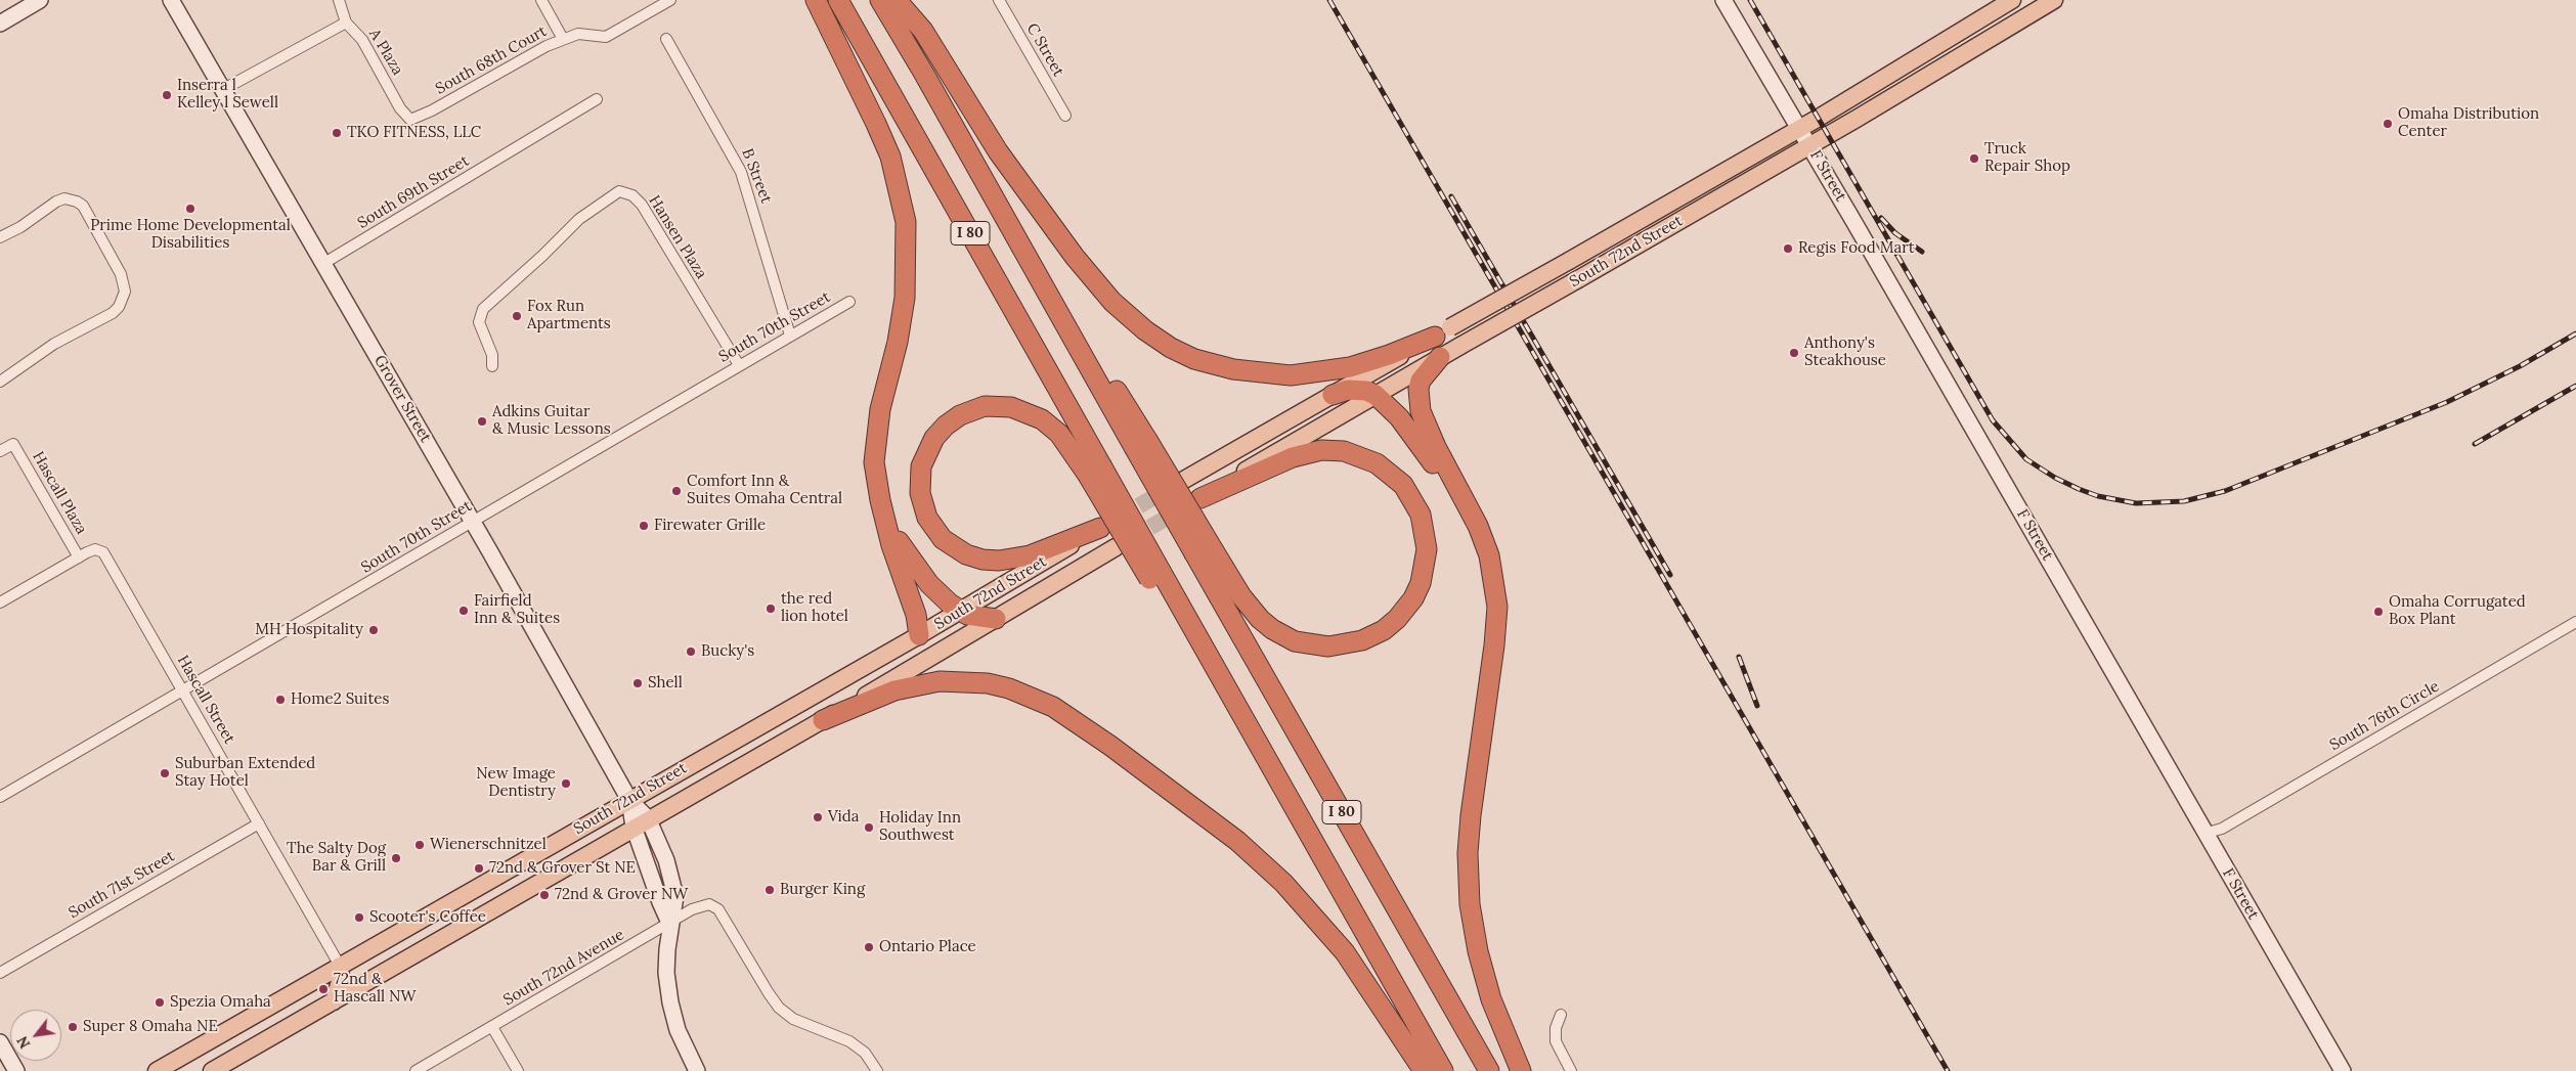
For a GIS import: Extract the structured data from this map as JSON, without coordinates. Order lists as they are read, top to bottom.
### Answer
{
  "streets": {
    "highway": ["I 80"],
    "main road": ["South 72nd Street"],
    "street": [
      "C Street",
      "A Plaza",
      "South 68th Court",
      "B Street",
      "F Street",
      "South 69th Street",
      "Hansen Plaza",
      "South 70th Street",
      "Grover Street",
      "Hascall Plaza",
      "Hascall Street",
      "South 76th Circle",
      "South 71st Street",
      "South 72nd Avenue"
    ]
  },
  "crossings": [
    ["A Plaza", "South 68th Court"],
    ["B Street", "South 70th Street"],
    ["F Street", "South 72nd Street"],
    ["F Street", "South 76th Circle"],
    ["South 69th Street", "Grover Street"],
    ["Hansen Plaza", "South 70th Street"],
    ["South 72nd Street", "Grover Street"],
    ["South 72nd Street", "Hascall Street"],
    ["South 70th Street", "Grover Street"],
    ["South 70th Street", "Hascall Street"],
    ["Grover Street", "South 72nd Avenue"],
    ["Hascall Plaza", "Hascall Street"],
    ["Hascall Street", "South 71st Street"]
  ],
  "places": [
    "Inserra l Kelley l Sewell",
    "Omaha Distribution Center",
    "TKO FITNESS, LLC",
    "Truck Repair Shop",
    "Prime Home Developmental Disabilities",
    "Regis Food Mart",
    "Fox Run Apartments",
    "Anthony's Steakhouse",
    "Adkins Guitar & Music Lessons",
    "Comfort Inn & Suites Omaha Central",
    "Firewater Grille",
    "the red lion hotel",
    "Fairfield Inn & Suites",
    "Omaha Corrugated Box Plant",
    "MH Hospitality",
    "Bucky's",
    "Shell",
    "Home2 Suites",
    "Suburban Extended Stay Hotel",
    "New Image Dentistry",
    "Vida",
    "Holiday Inn Southwest",
    "Wienerschnitzel",
    "The Salty Dog Bar & Grill",
    "72nd & Grover St NE",
    "Burger King",
    "72nd & Grover NW",
    "Scooter's Coffee",
    "Ontario Place",
    "72nd & Hascall NW",
    "Spezia Omaha",
    "Super 8 Omaha NE"
  ],
  "north": "bottom left"
}
